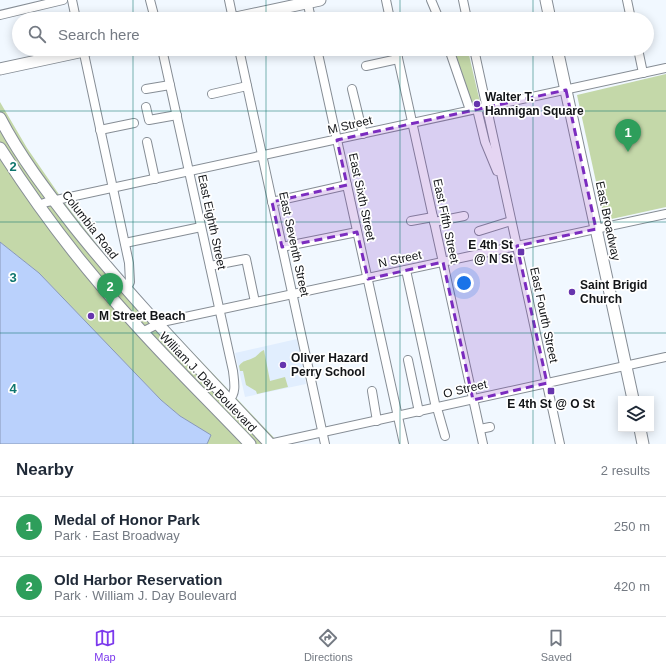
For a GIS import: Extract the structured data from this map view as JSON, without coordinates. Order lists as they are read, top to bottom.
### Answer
{
  "streets": {
    "main road": ["East Broadway", "Columbia Road", "William J. Day Boulevard"],
    "street": [
      "M Street",
      "East Sixth Street",
      "East Fifth Street",
      "East Eighth Street",
      "East Seventh Street",
      "N Street",
      "East Fourth Street",
      "O Street"
    ]
  },
  "crossings": [
    ["M Street", "East Sixth Street"],
    ["M Street", "East Fifth Street"],
    ["M Street", "East Broadway"],
    ["M Street", "East Eighth Street"],
    ["M Street", "Columbia Road"],
    ["M Street", "East Seventh Street"],
    ["M Street", "East Fourth Street"],
    ["M Street", "William J. Day Boulevard"],
    ["East Sixth Street", "N Street"],
    ["East Sixth Street", "O Street"],
    ["East Fifth Street", "N Street"],
    ["East Fifth Street", "O Street"],
    ["East Broadway", "N Street"],
    ["East Broadway", "O Street"],
    ["East Eighth Street", "Columbia Road"],
    ["East Eighth Street", "N Street"],
    ["Columbia Road", "N Street"],
    ["Columbia Road", "O Street"],
    ["East Seventh Street", "N Street"],
    ["East Seventh Street", "O Street"],
    ["N Street", "East Fourth Street"],
    ["N Street", "William J. Day Boulevard"],
    ["East Fourth Street", "O Street"]
  ],
  "places": {
    "other": [
      "Walter T. Hannigan Square",
      "Saint Brigid Church",
      "M Street Beach",
      "Oliver Hazard Perry School"
    ],
    "transit": ["E 4th St @ N St", "E 4th St @ O St"]
  },
  "page": {
    "search": "Search here",
    "pins": ["1", "2"],
    "heading": ["Nearby", "2 results"],
    "list": [
      {
        "mark": "1",
        "name": "Medal of Honor Park",
        "note": "Park · East Broadway",
        "value": "250 m"
      },
      {
        "mark": "2",
        "name": "Old Harbor Reservation",
        "note": "Park · William J. Day Boulevard",
        "value": "420 m"
      }
    ],
    "nav": ["Map", "Directions", "Saved"]
  },
  "grid": {
    "rows": ["2", "3", "4"]
  }
}
